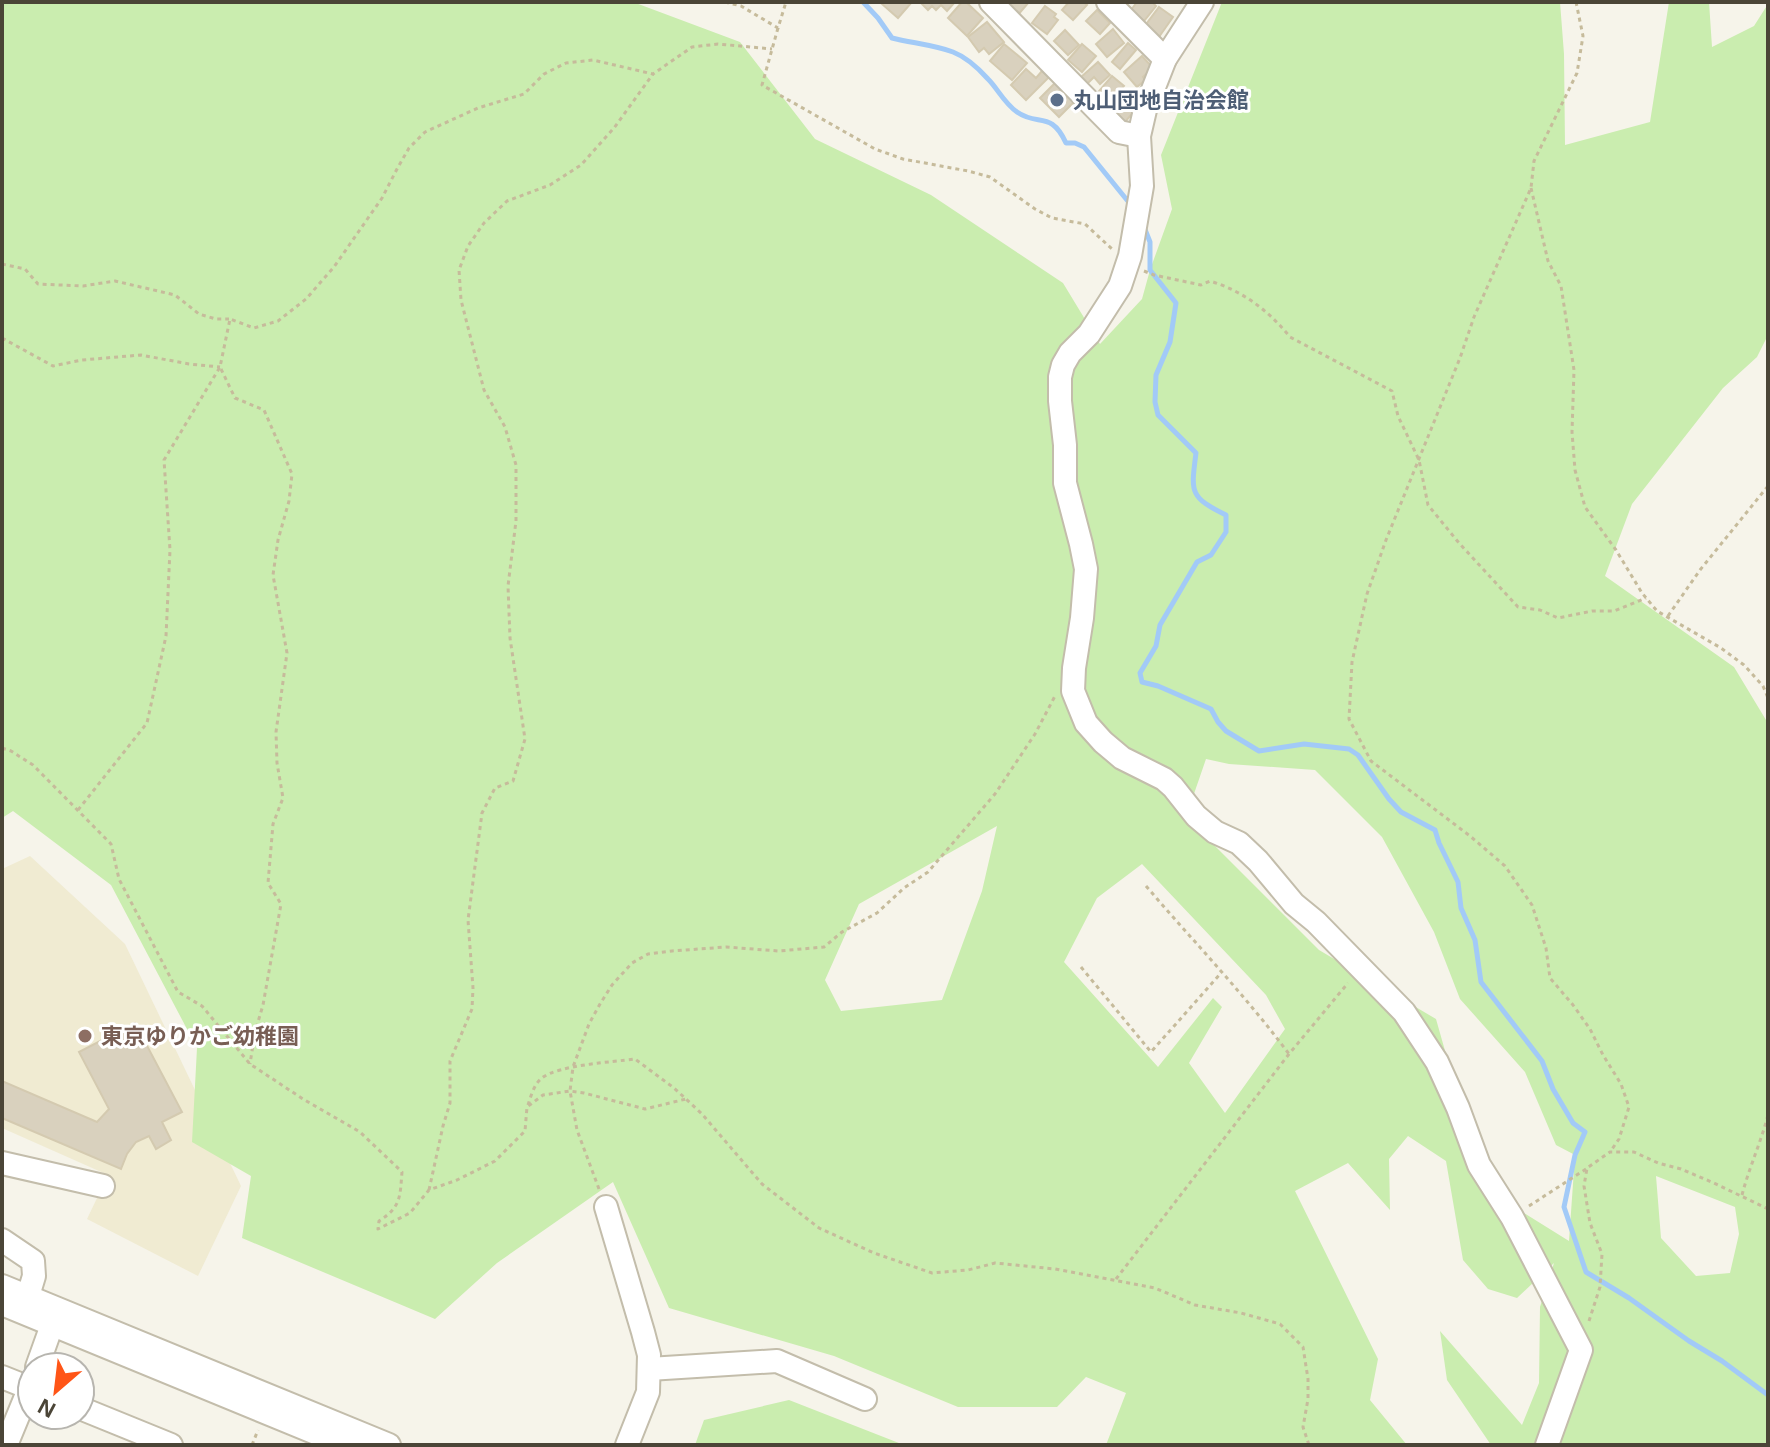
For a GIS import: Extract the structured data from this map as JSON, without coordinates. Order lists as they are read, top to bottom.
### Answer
{
  "places": ["丸山団地自治会館", "東京ゆりかご幼稚園"],
  "north": "bottom left"
}
